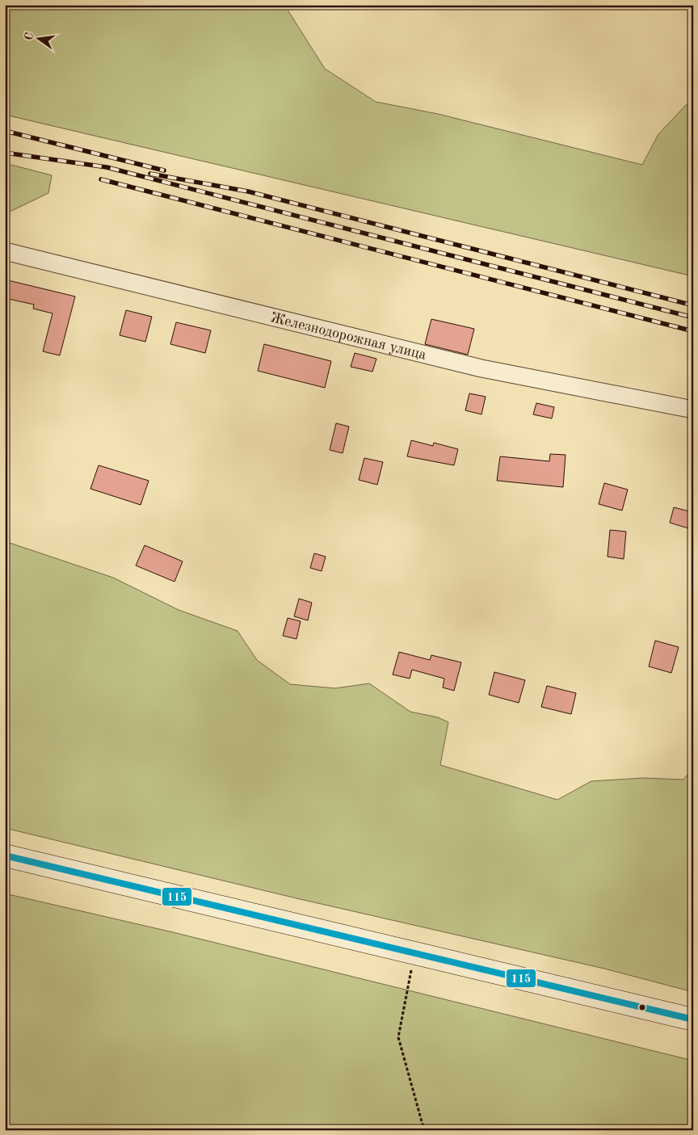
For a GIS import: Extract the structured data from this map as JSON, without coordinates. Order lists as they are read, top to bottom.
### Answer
{
  "streets": {
    "street": ["Железнодорожная улица"]
  },
  "lines": ["transit line 115"],
  "north": "left"
}
